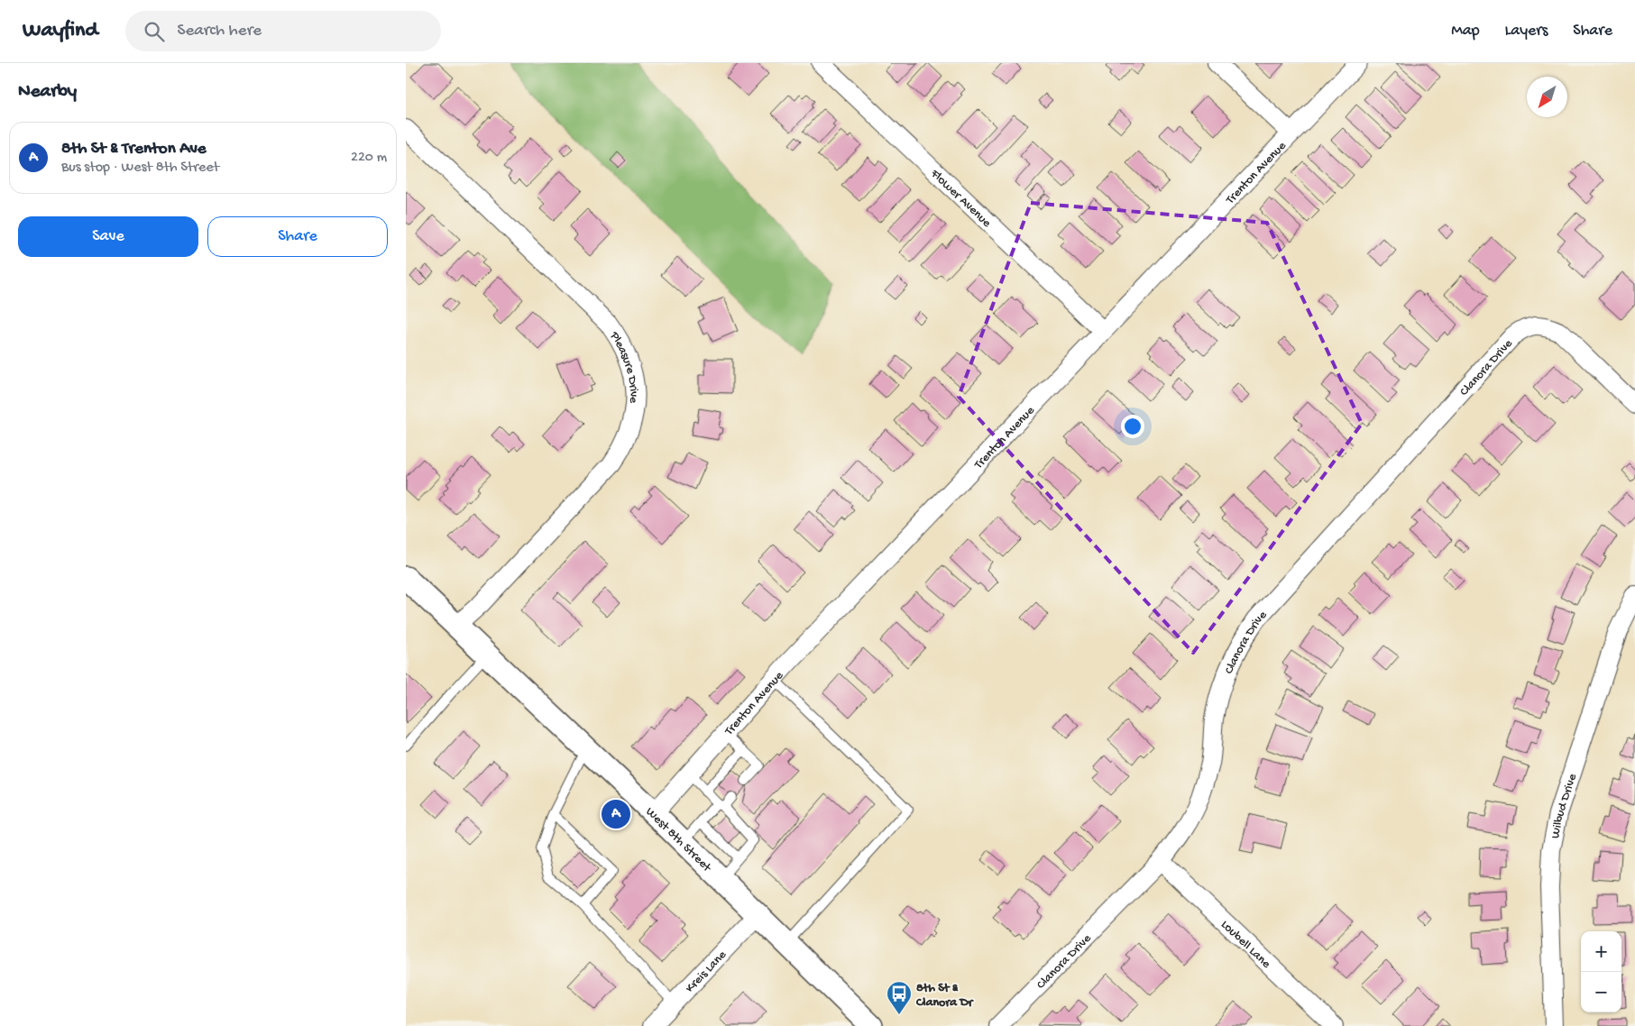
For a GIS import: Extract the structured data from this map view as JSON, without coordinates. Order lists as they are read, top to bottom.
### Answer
{
  "streets": {
    "street": [
      "Trenton Avenue",
      "Flower Avenue",
      "Clanora Drive",
      "Pleasure Drive",
      "Wilbud Drive",
      "West 8th Street",
      "Loubell Lane",
      "Kreis Lane"
    ]
  },
  "crossings": [
    ["Trenton Avenue", "Flower Avenue"],
    ["Trenton Avenue", "West 8th Street"],
    ["Clanora Drive", "Loubell Lane"],
    ["Pleasure Drive", "West 8th Street"],
    ["West 8th Street", "Kreis Lane"]
  ],
  "places": {
    "bus stop": ["8th St & Clanora Dr"]
  },
  "north": "bottom left",
  "page": {
    "header": "Wayfind",
    "search": "Search here",
    "nav": ["Map", "Layers", "Share"],
    "heading": "Nearby",
    "list": [
      {
        "mark": "A",
        "name": "8th St & Trenton Ave",
        "note": "Bus stop · West 8th Street",
        "value": "220 m"
      }
    ],
    "buttons": ["Save", "Share"],
    "pins": "A",
    "map_buttons": ["+", "−"]
  }
}
